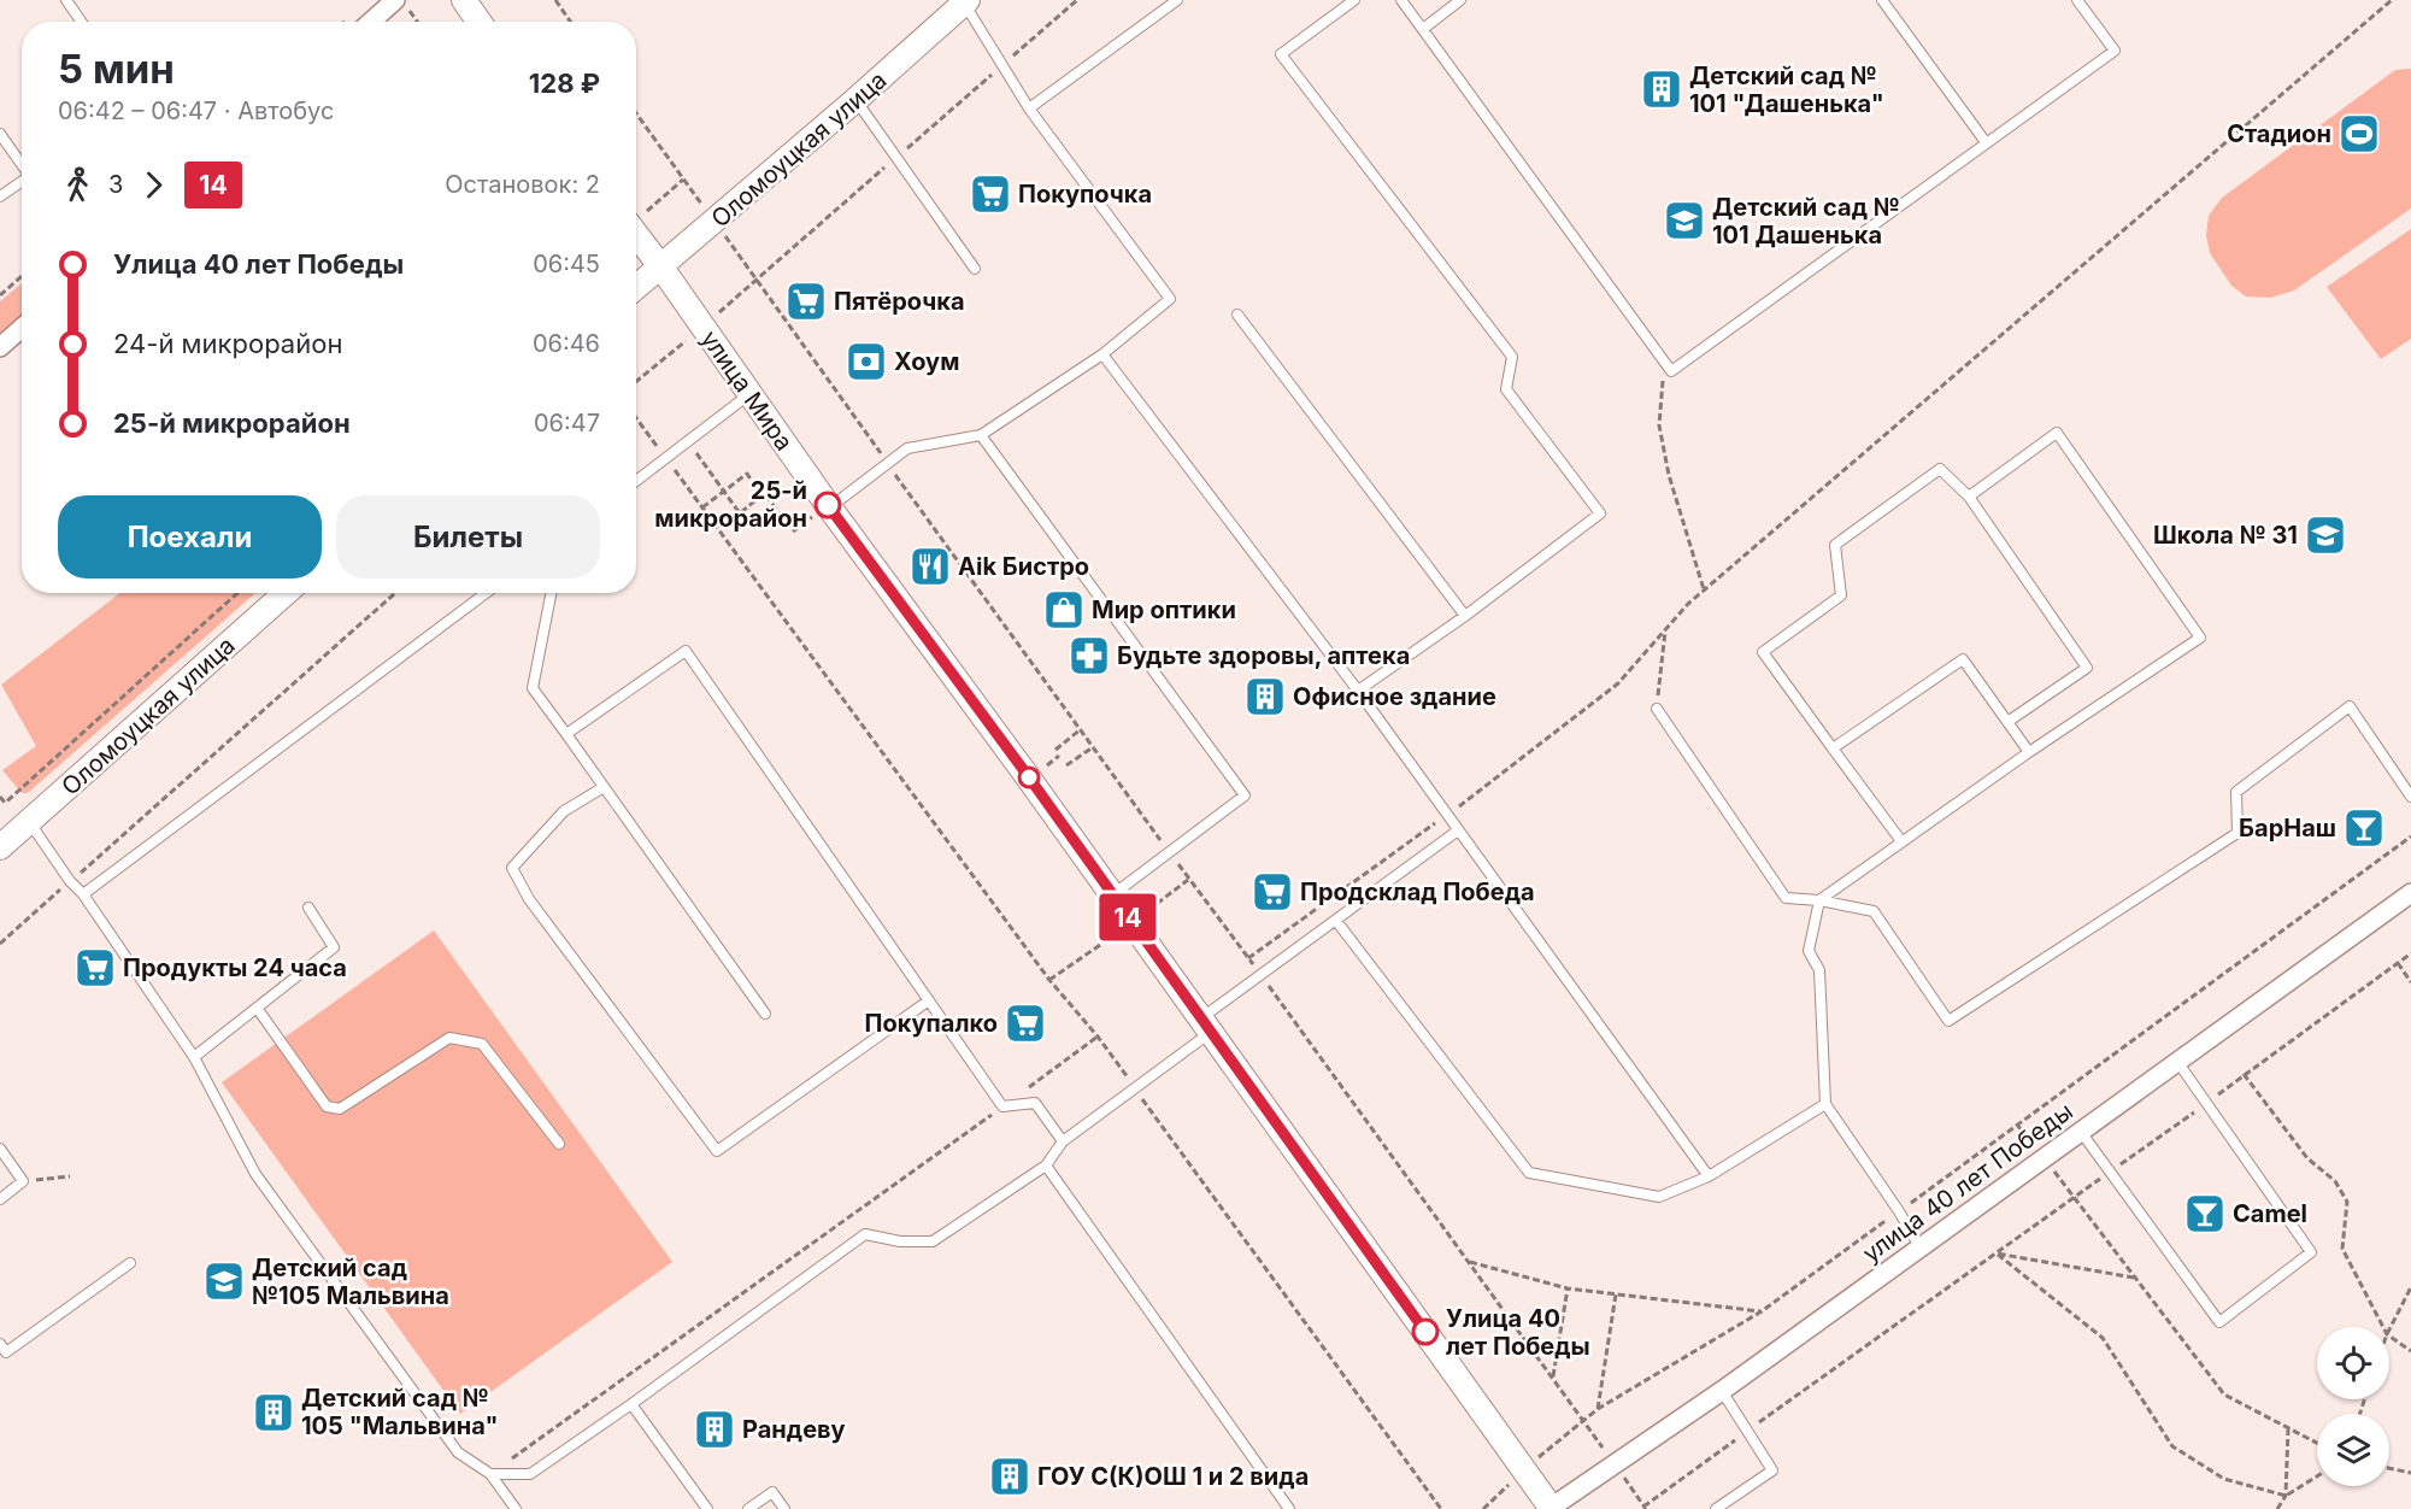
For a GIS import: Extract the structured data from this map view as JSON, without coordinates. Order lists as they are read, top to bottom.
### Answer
{
  "streets": {
    "street": ["Оломоуцкая улица", "улица Мира", "улица 40 лет Победы"]
  },
  "crossings": [
    ["Оломоуцкая улица", "улица Мира"],
    ["улица Мира", "улица 40 лет Победы"]
  ],
  "places": {
    "building": [
      "Детский сад № 101 \"Дашенька\"",
      "Офисное здание",
      "Детский сад № 105 \"Мальвина\"",
      "Рандеву",
      "ГОУ С(К)ОШ 1 и 2 вида"
    ],
    "sports": ["Стадион"],
    "supermarket": [
      "Покупочка",
      "Пятёрочка",
      "Продсклад Победа",
      "Продукты 24 часа",
      "Покупалко"
    ],
    "school or university": ["Детский сад № 101 Дашенька", "Школа № 31", "Детский сад №105 Мальвина"],
    "bank": ["Хоум"],
    "other": ["25-й микрорайон", "Улица 40 лет Победы"],
    "restaurant": ["Aik Бистро"],
    "shop": ["Мир оптики"],
    "pharmacy": ["Будьте здоровы, аптека"],
    "bar": ["БарНаш", "Camel"]
  },
  "lines": ["bus line 14"],
  "page": {
    "on_map": "14",
    "heading": ["5 мин", "06:42 – 06:47 · Автобус", "128 ₽"],
    "legs": ["3", "14", "Остановок: 2"],
    "list": [
      {
        "name": "Улица 40 лет Победы",
        "value": "06:45"
      },
      {
        "name": "24-й микрорайон",
        "value": "06:46"
      },
      {
        "name": "25-й микрорайон",
        "value": "06:47"
      }
    ],
    "buttons": ["Поехали", "Билеты"]
  }
}
